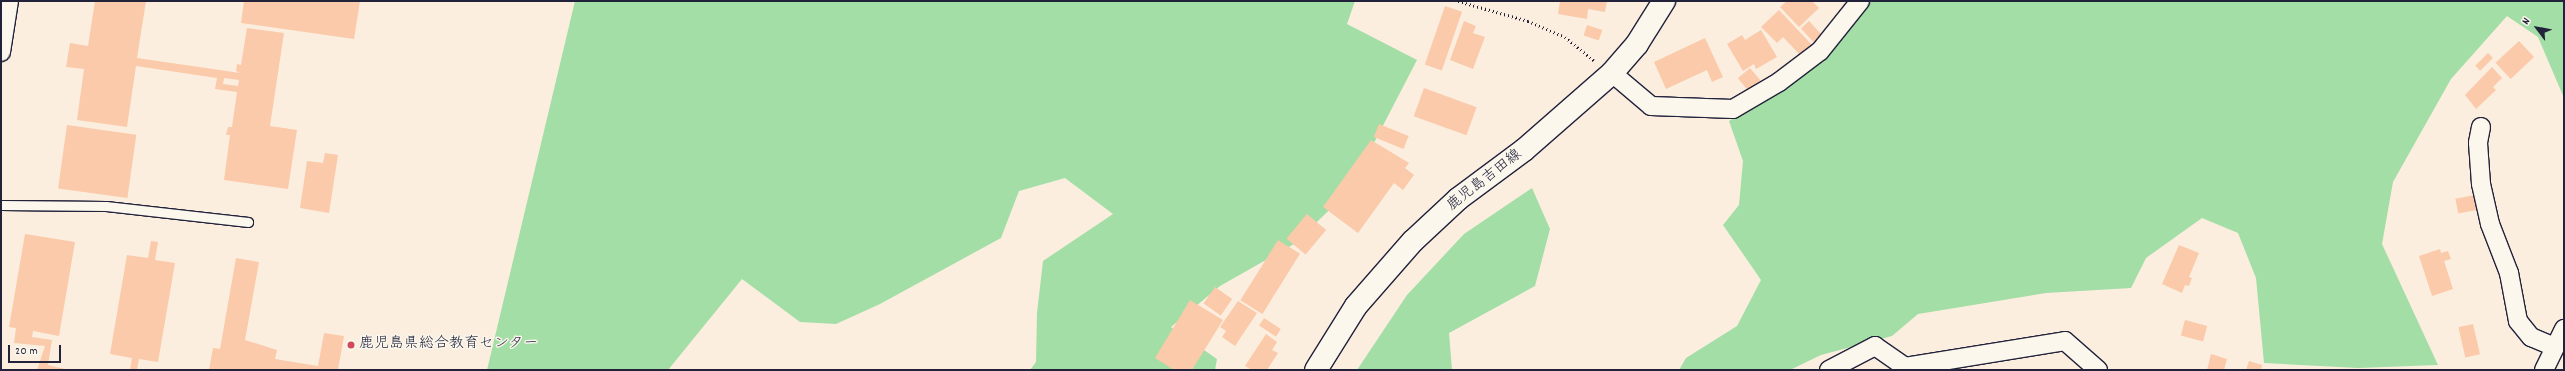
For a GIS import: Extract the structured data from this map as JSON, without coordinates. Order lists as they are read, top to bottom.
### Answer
{
  "streets": {
    "main road": ["鹿児島吉田線"]
  },
  "places": ["鹿児島県総合教育センター"],
  "scale_bar": "20 m",
  "north": "top left"
}
